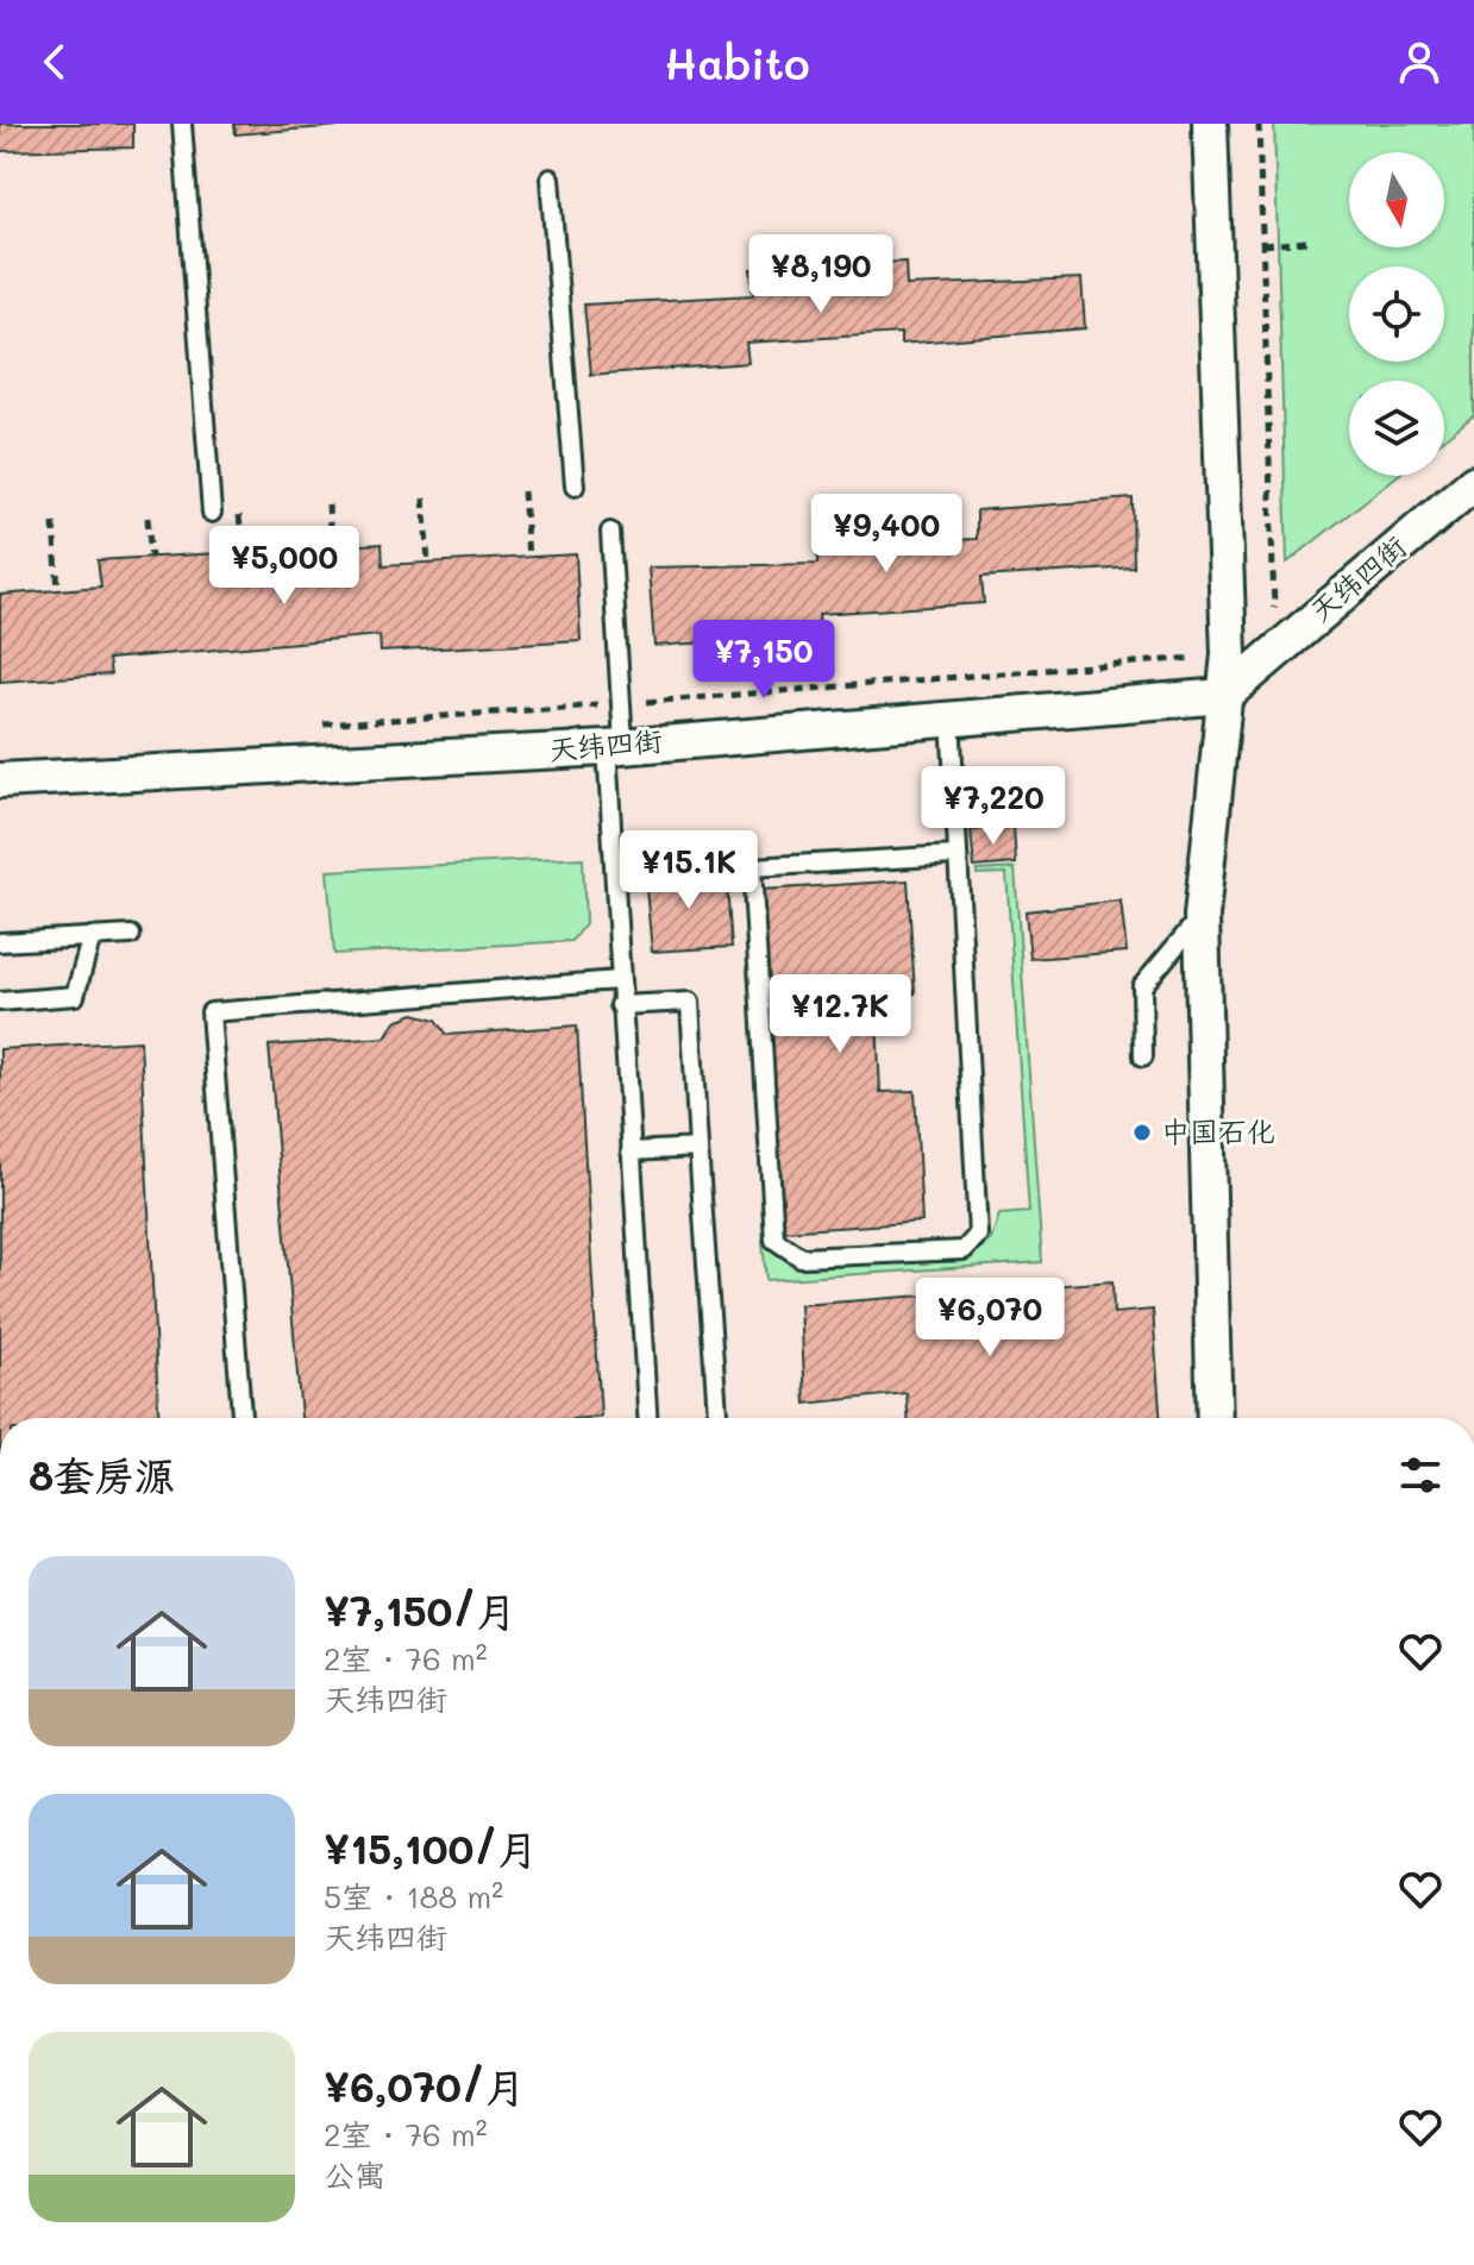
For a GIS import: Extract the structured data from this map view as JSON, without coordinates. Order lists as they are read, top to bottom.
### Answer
{
  "streets": {
    "street": ["天纬四街"]
  },
  "places": ["中国石化"],
  "north": "bottom",
  "page": {
    "header": "Habito",
    "price": [
      "¥8,190",
      "¥9,400",
      "¥5,000",
      "¥7,150",
      "¥7,220",
      "¥15.1K",
      "¥12.7K",
      "¥6,070"
    ],
    "heading": "8套房源",
    "list": [
      {
        "name": "¥7,150/月",
        "note": "2室 · 76 m² · 天纬四街"
      },
      {
        "name": "¥15,100/月",
        "note": "5室 · 188 m² · 天纬四街"
      },
      {
        "name": "¥6,070/月",
        "note": "2室 · 76 m² · 公寓"
      }
    ]
  }
}
